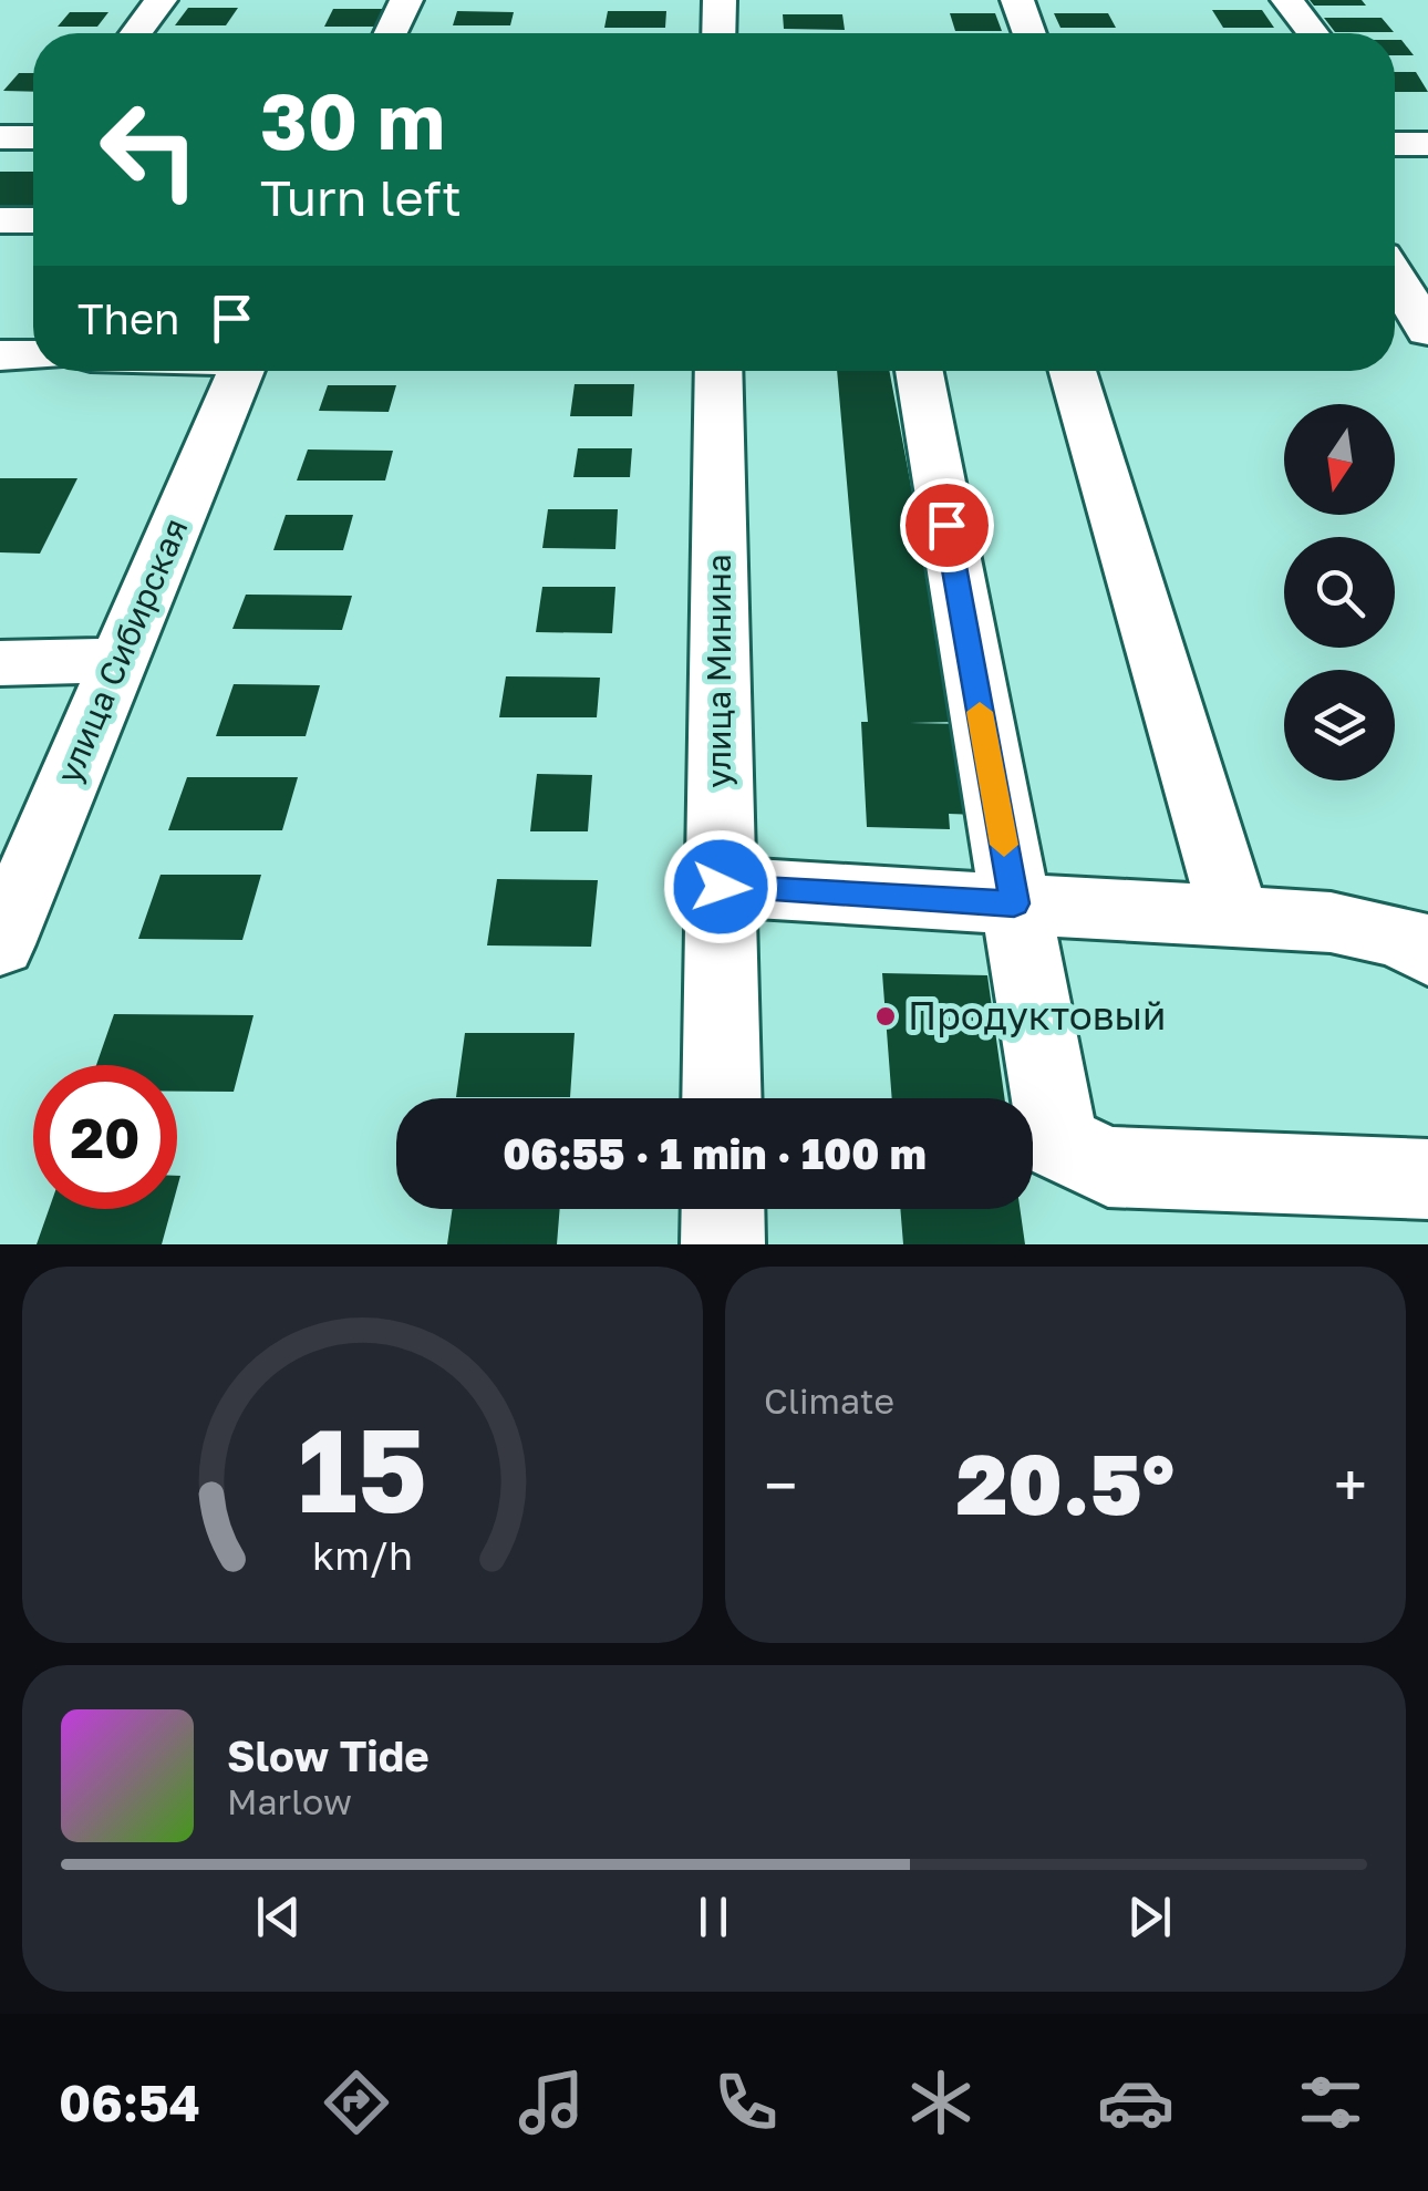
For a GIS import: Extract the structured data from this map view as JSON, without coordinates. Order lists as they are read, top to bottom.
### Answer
{
  "streets": {
    "street": ["улица Сибирская", "улица Минина"]
  },
  "places": ["Продуктовый"],
  "north": "bottom",
  "page": {
    "turn": ["30 m", "Turn left"],
    "then": "Then",
    "limit": "20",
    "trip": "06:55 · 1 min · 100 m",
    "tile": "Climate",
    "heat": ["−", "20.5°", "+"],
    "song": ["Slow Tide", "Marlow"],
    "tabs": "06:54",
    "gauge": ["15", "km/h"]
  }
}
